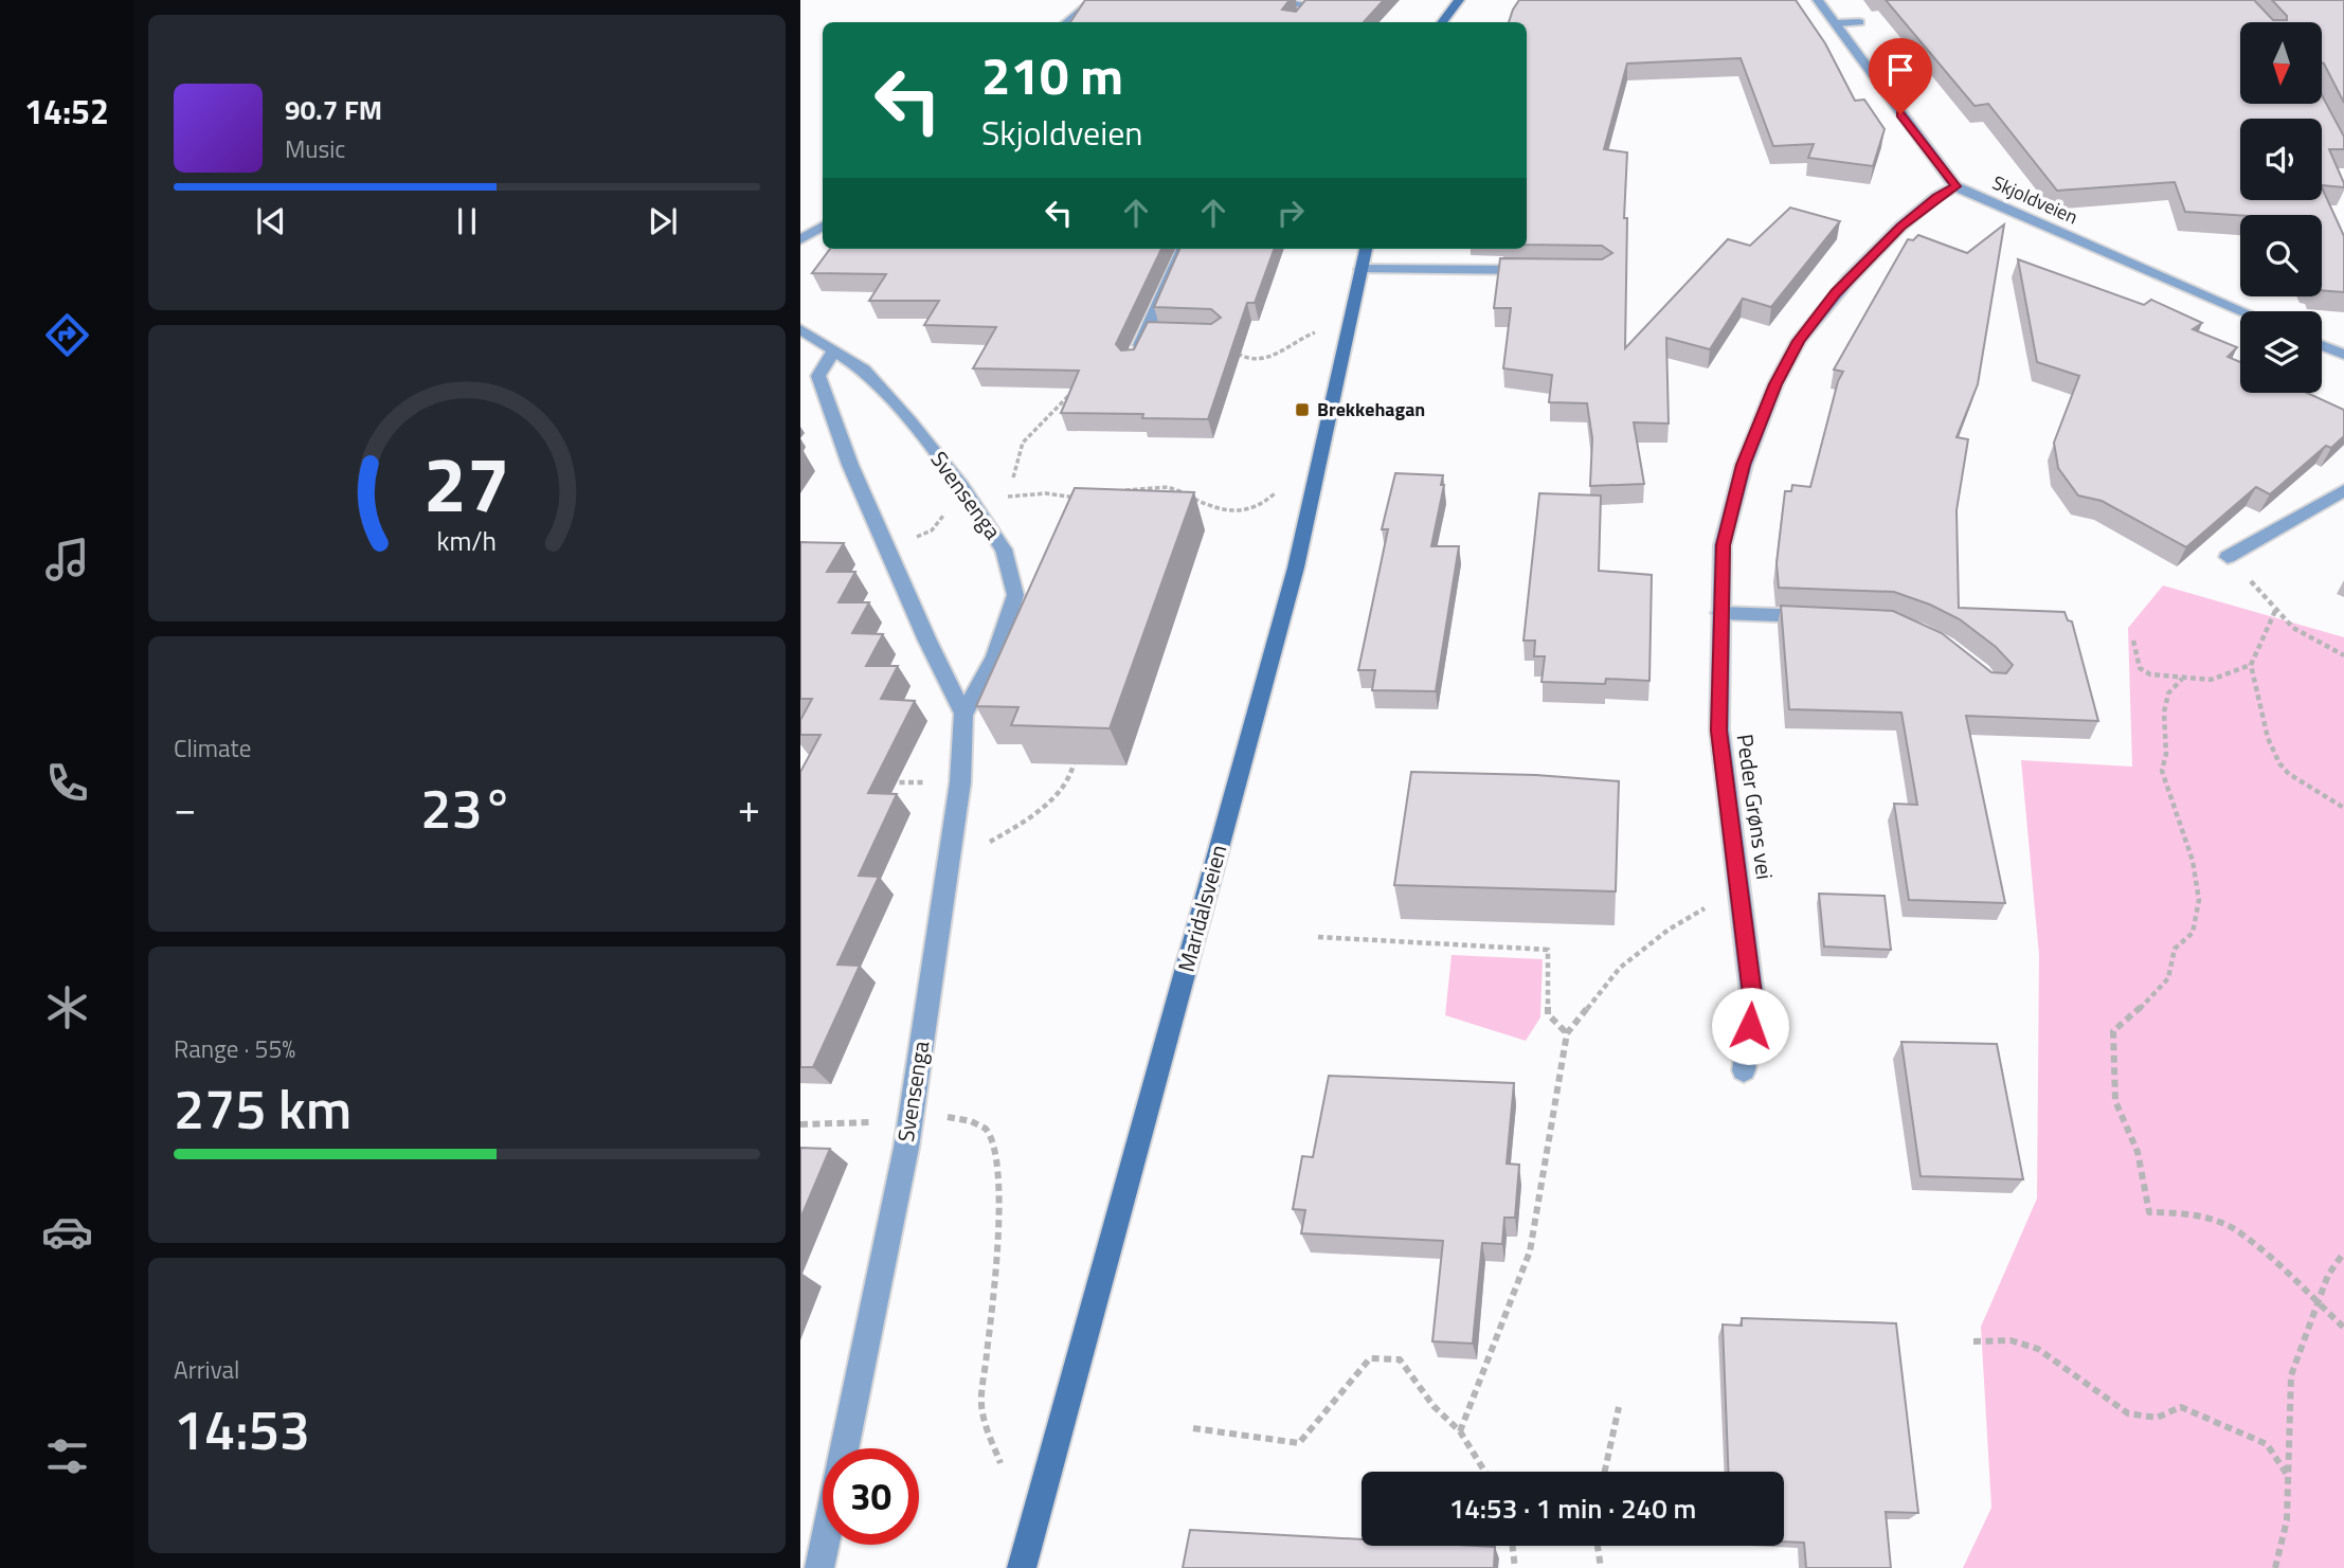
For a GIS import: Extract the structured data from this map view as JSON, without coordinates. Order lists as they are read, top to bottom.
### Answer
{
  "streets": {
    "main road": ["Maridalsveien"],
    "street": ["Skjoldveien", "Svensenga", "Peder Grøns vei"]
  },
  "crossings": [
    ["Skjoldveien", "Peder Grøns vei"]
  ],
  "places": {
    "transit": ["Brekkehagan"]
  },
  "north": "bottom",
  "page": {
    "tabs": "14:52",
    "turn": ["210 m", "Skjoldveien"],
    "song": ["90.7 FM", "Music"],
    "tile": [
      "Climate",
      ["Range · 55%", "275 km"],
      ["Arrival", "14:53"]
    ],
    "heat": ["−", "23°", "+"],
    "limit": "30",
    "trip": "14:53 · 1 min · 240 m",
    "gauge": ["27", "km/h"]
  }
}
